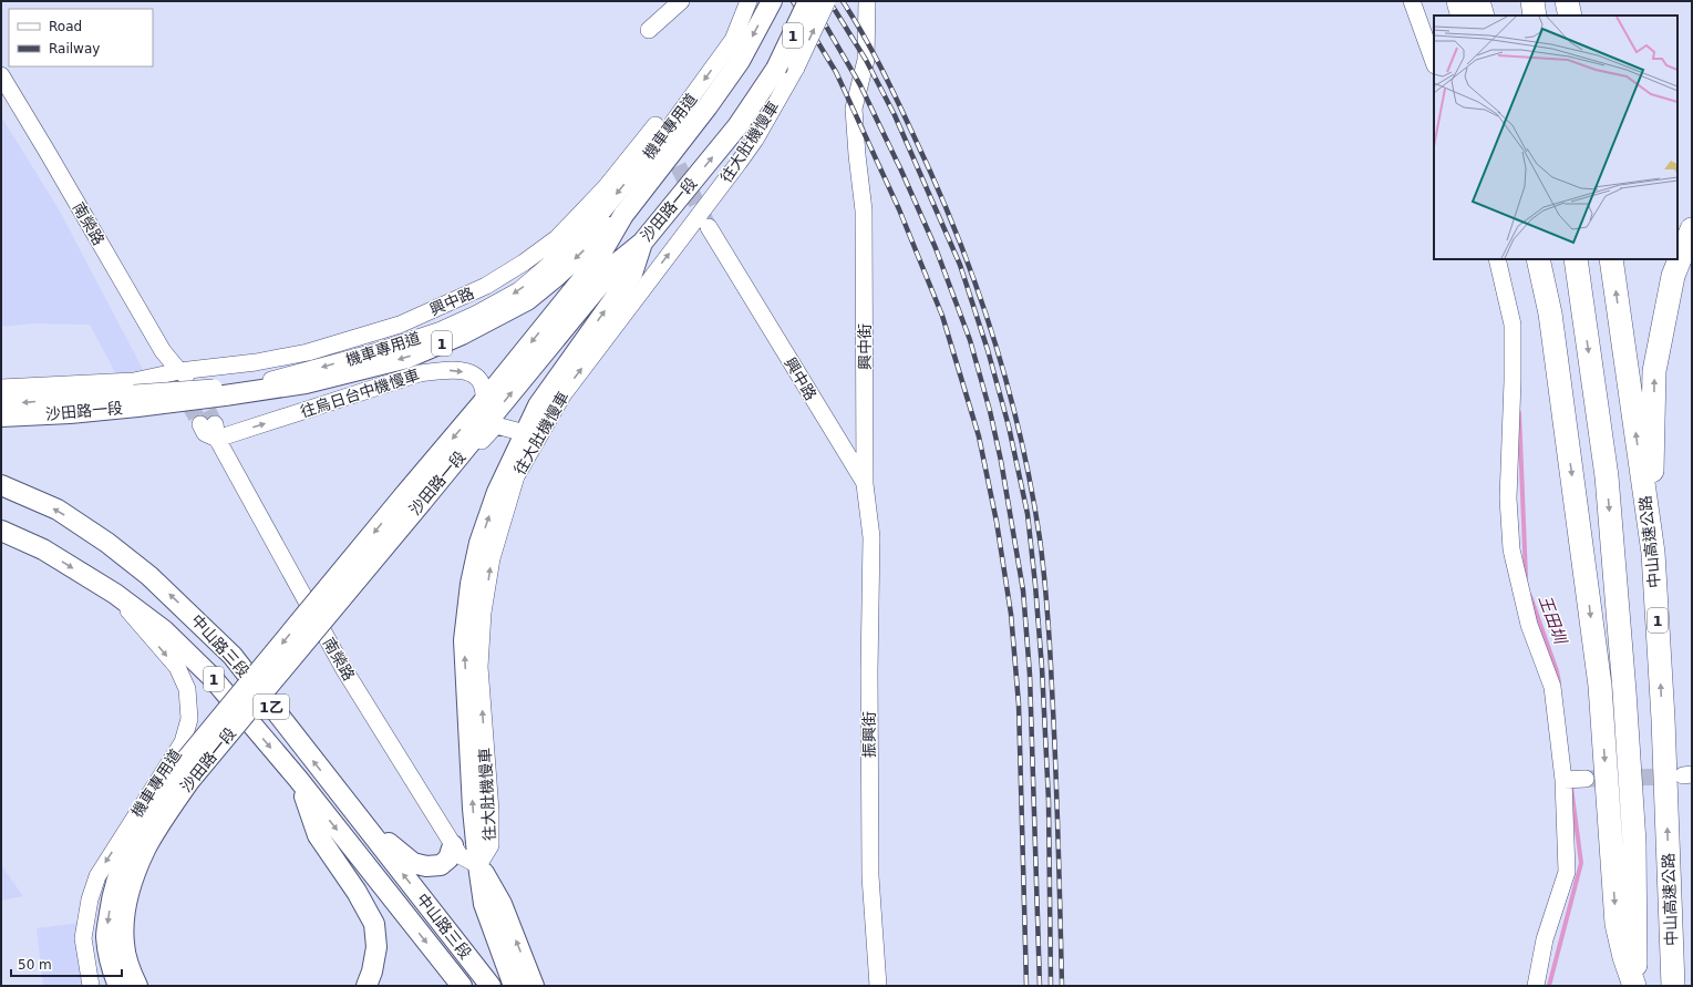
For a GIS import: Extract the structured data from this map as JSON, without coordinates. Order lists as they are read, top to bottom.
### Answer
{
  "streets": {
    "highway": ["1", "中山高速公路"],
    "main road": ["沙田路一段", "中山路三段", "1乙"],
    "street": [
      "機車專用道",
      "往大肚機慢車",
      "南榮路",
      "興中路",
      "興中街",
      "往烏日台中機慢車",
      "振興街"
    ]
  },
  "crossings": [
    ["1", "中山路三段"],
    ["機車專用道", "沙田路一段"],
    ["機車專用道", "中山路三段"],
    ["沙田路一段", "往烏日台中機慢車"],
    ["南榮路", "興中路"],
    ["南榮路", "往烏日台中機慢車"],
    ["興中路", "興中街"],
    ["興中路", "振興街"],
    ["興中街", "振興街"]
  ],
  "one_way": ["機車專用道", "往大肚機慢車", "往烏日台中機慢車"],
  "water": ["王田圳"],
  "legend": ["Road", "Railway"],
  "scale_bar": "50 m"
}
